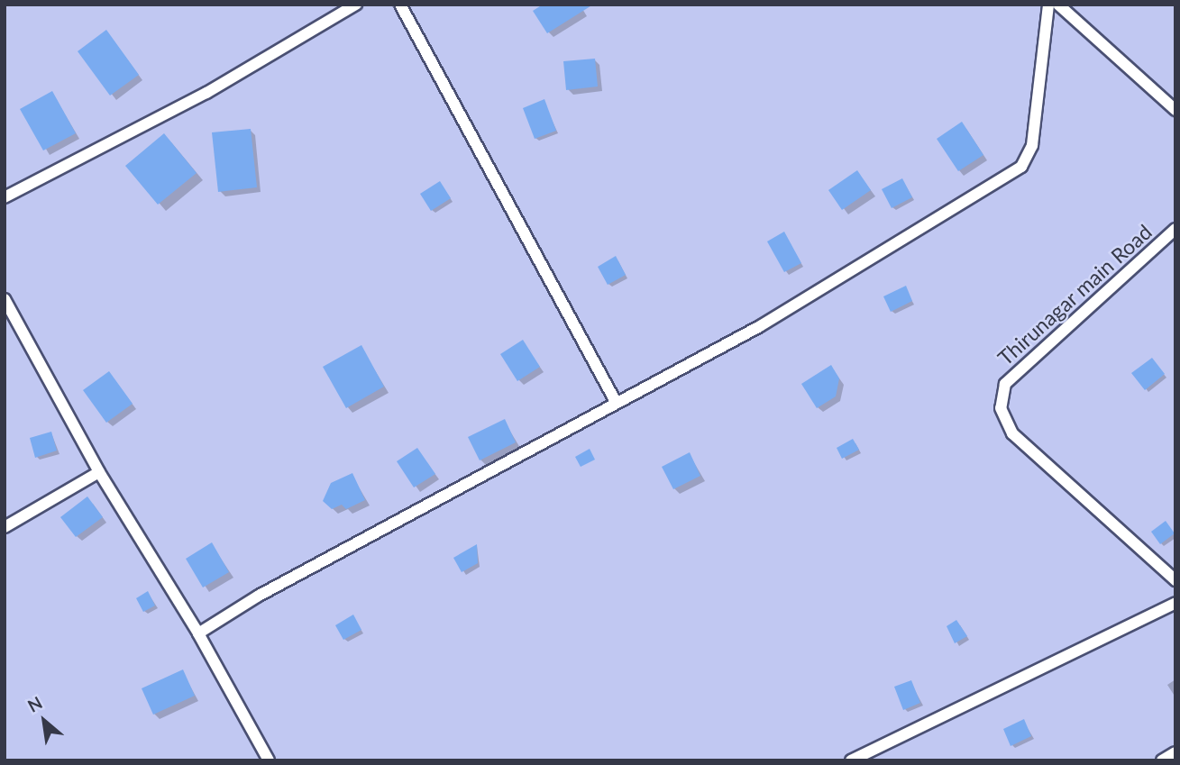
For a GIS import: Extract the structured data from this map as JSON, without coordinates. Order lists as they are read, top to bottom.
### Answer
{
  "streets": {
    "street": ["Thirunagar main Road"]
  },
  "north": "top left"
}
